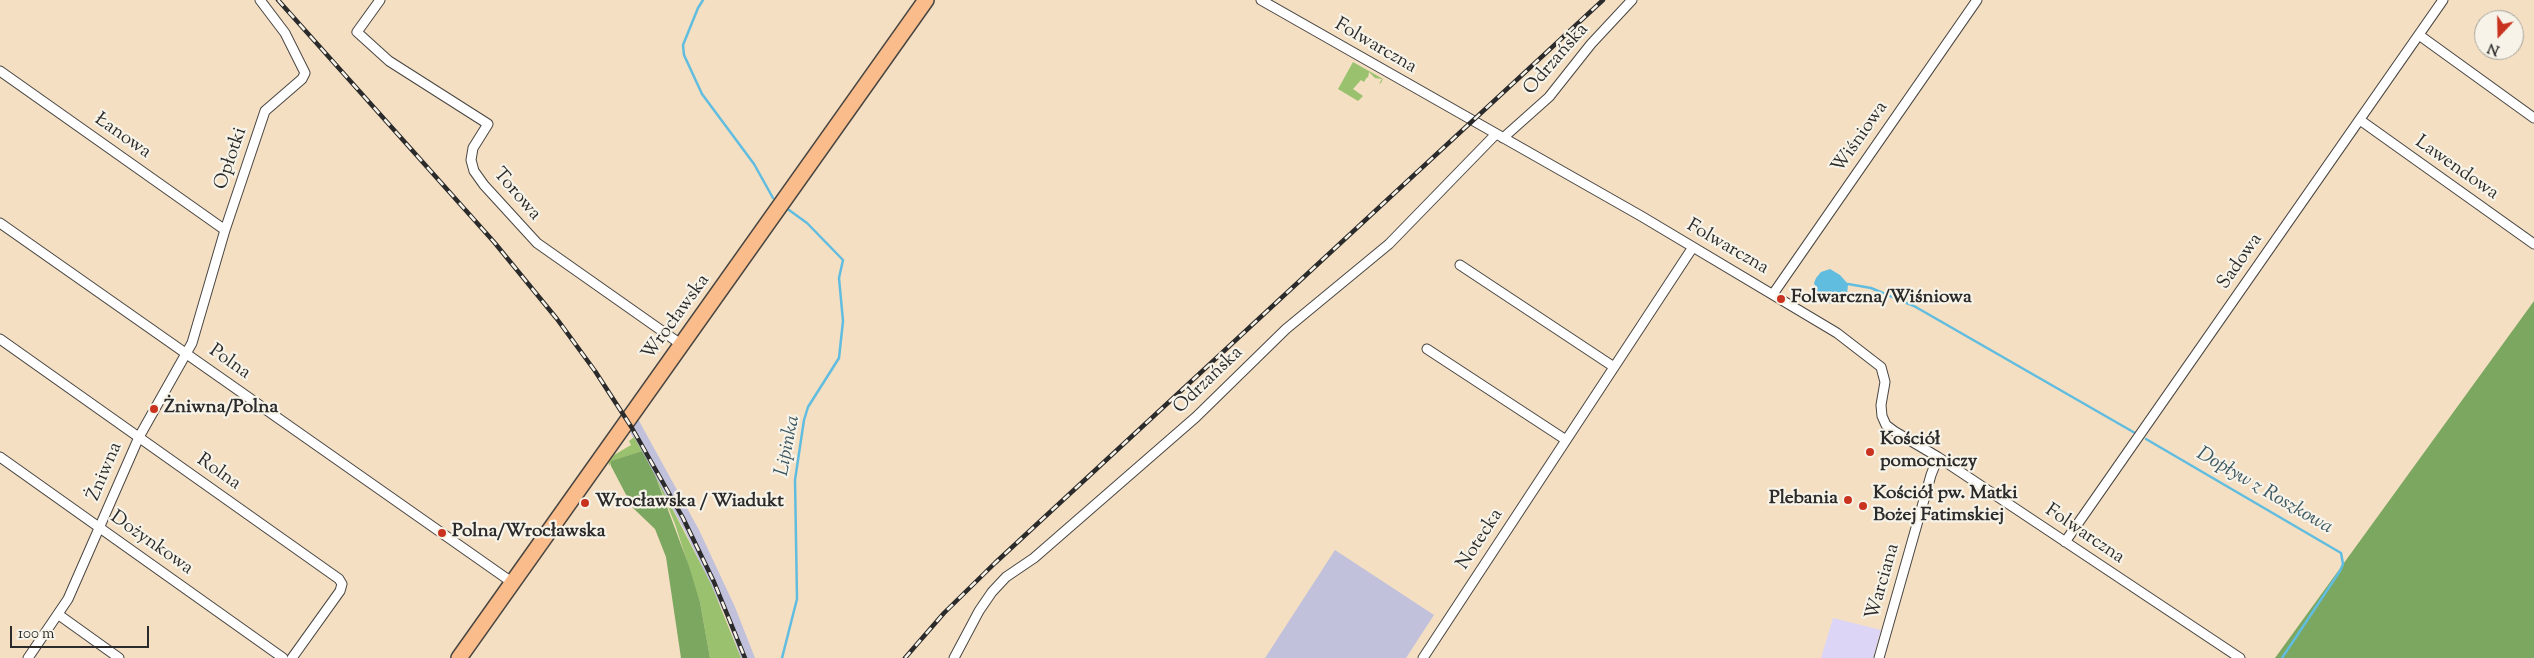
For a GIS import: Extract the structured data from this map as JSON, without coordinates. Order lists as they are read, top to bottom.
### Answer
{
  "streets": {
    "main road": ["Wrocławska"],
    "street": [
      "Folwarczna",
      "Odrzańska",
      "Łanowa",
      "Wiśniowa",
      "Opłotki",
      "Lawendowa",
      "Torowa",
      "Sadowa",
      "Polna",
      "Żniwna",
      "Rolna",
      "Notecka",
      "Dożynkowa",
      "Warciana"
    ]
  },
  "crossings": [
    ["Folwarczna", "Odrzańska"],
    ["Folwarczna", "Wiśniowa"],
    ["Folwarczna", "Sadowa"],
    ["Folwarczna", "Notecka"],
    ["Folwarczna", "Warciana"],
    ["Łanowa", "Opłotki"],
    ["Opłotki", "Polna"],
    ["Opłotki", "Żniwna"],
    ["Lawendowa", "Sadowa"],
    ["Torowa", "Wrocławska"],
    ["Wrocławska", "Polna"],
    ["Polna", "Żniwna"],
    ["Żniwna", "Rolna"],
    ["Żniwna", "Dożynkowa"]
  ],
  "water": ["Lipinka", "Dopływ z Roszkowa"],
  "places": [
    "Folwarczna/Wiśniowa",
    "Żniwna/Polna",
    "Kościół pomocniczy",
    "Plebania",
    "Wrocławska / Wiadukt",
    "Kościół pw. Matki Bożej Fatimskiej",
    "Polna/Wrocławska"
  ],
  "scale_bar": "100 m",
  "north": "bottom"
}
